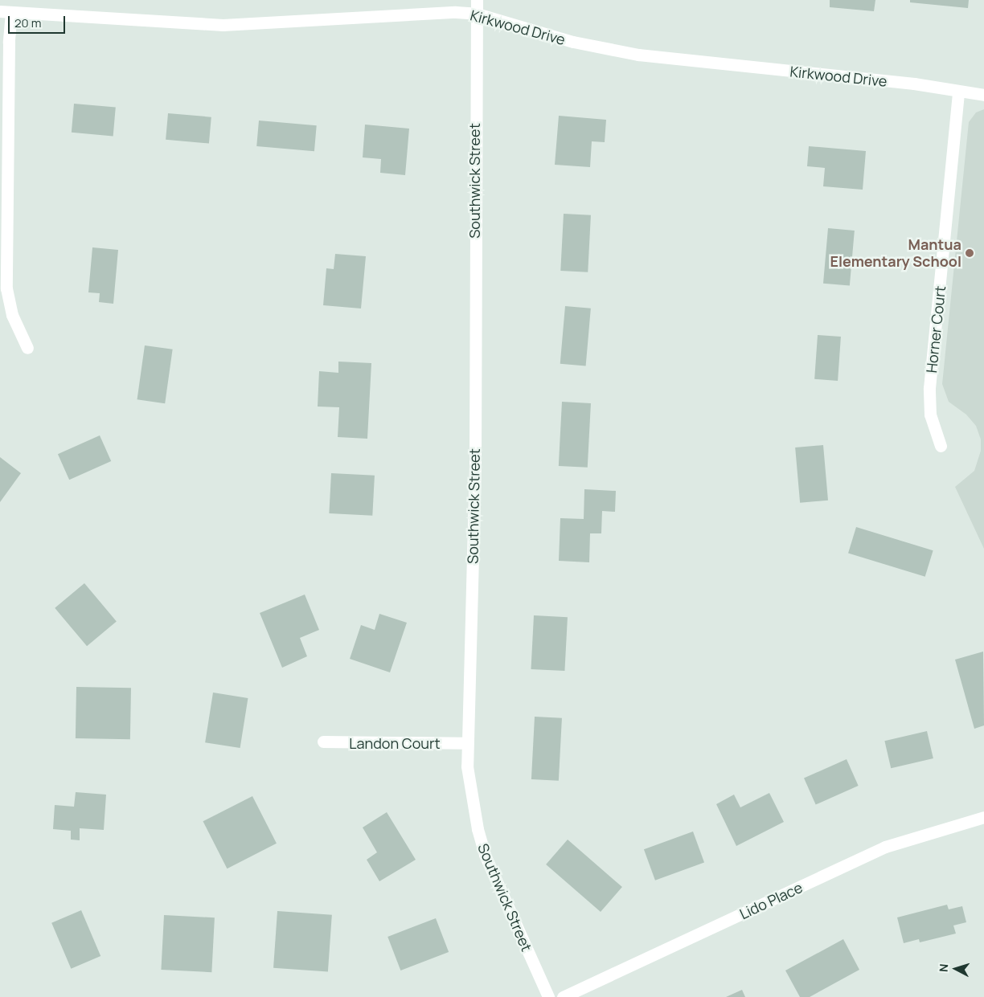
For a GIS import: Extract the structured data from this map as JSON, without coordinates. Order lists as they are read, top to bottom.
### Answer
{
  "streets": {
    "street": [
      "Kirkwood Drive",
      "Southwick Street",
      "Horner Court",
      "Landon Court",
      "Lido Place"
    ]
  },
  "crossings": [
    ["Kirkwood Drive", "Southwick Street"],
    ["Kirkwood Drive", "Horner Court"],
    ["Southwick Street", "Landon Court"]
  ],
  "places": ["Mantua Elementary School"],
  "scale_bar": "20 m",
  "north": "left"
}
